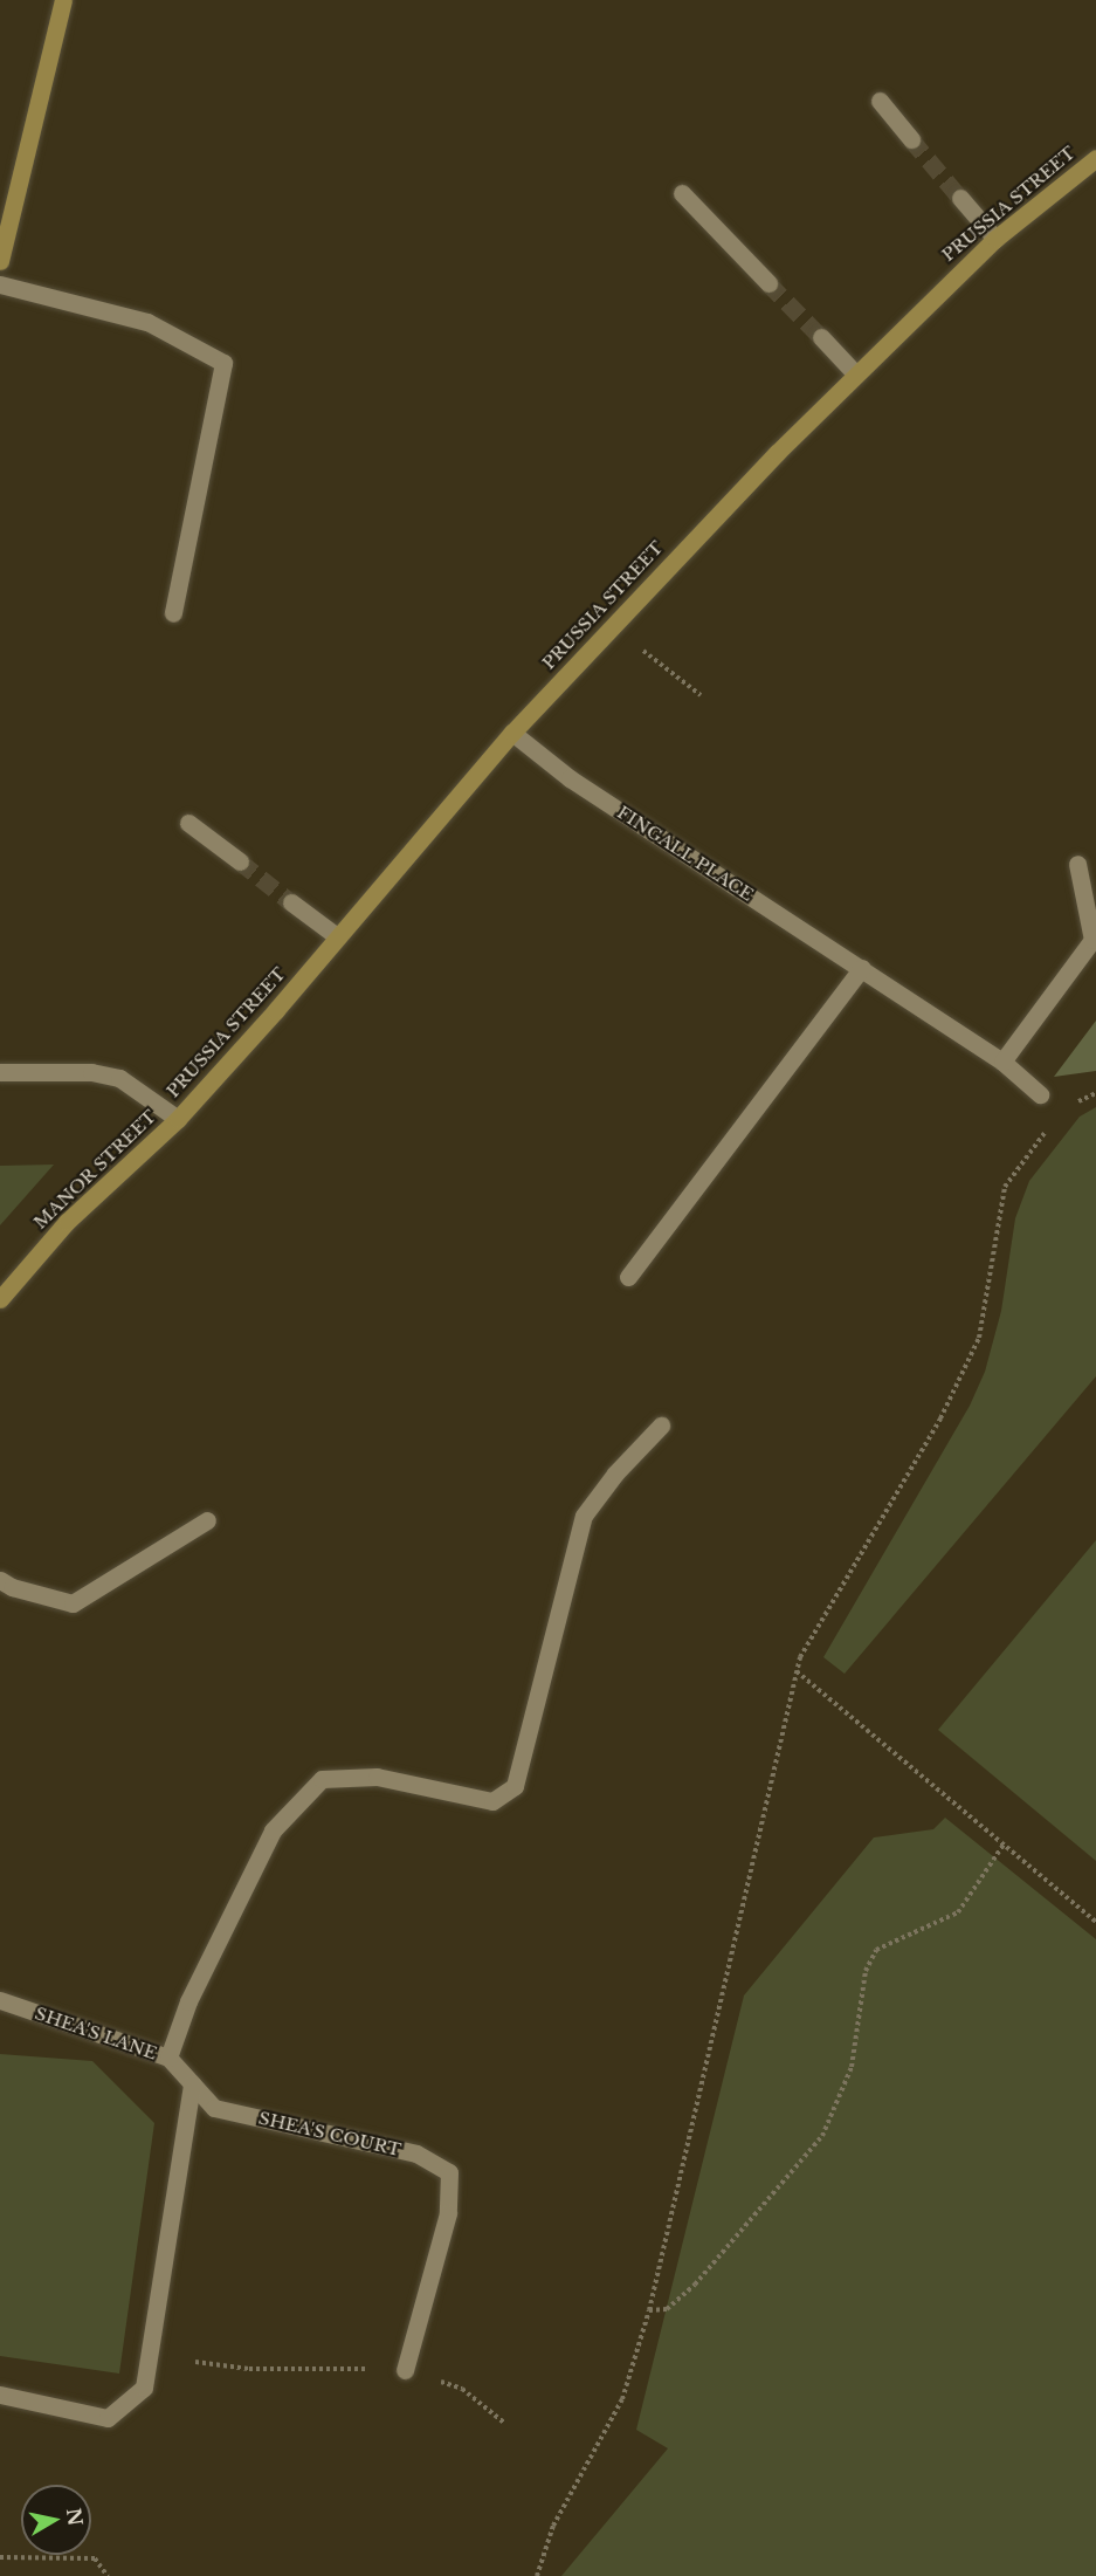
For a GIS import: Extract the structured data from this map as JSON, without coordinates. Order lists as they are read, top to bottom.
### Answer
{
  "streets": {
    "main road": ["PRUSSIA STREET", "MANOR STREET"],
    "street": ["FINGALL PLACE", "SHEA'S LANE", "SHEA'S COURT"]
  },
  "crossings": [
    ["PRUSSIA STREET", "FINGALL PLACE"],
    ["PRUSSIA STREET", "MANOR STREET"],
    ["SHEA'S LANE", "SHEA'S COURT"]
  ],
  "north": "right"
}
